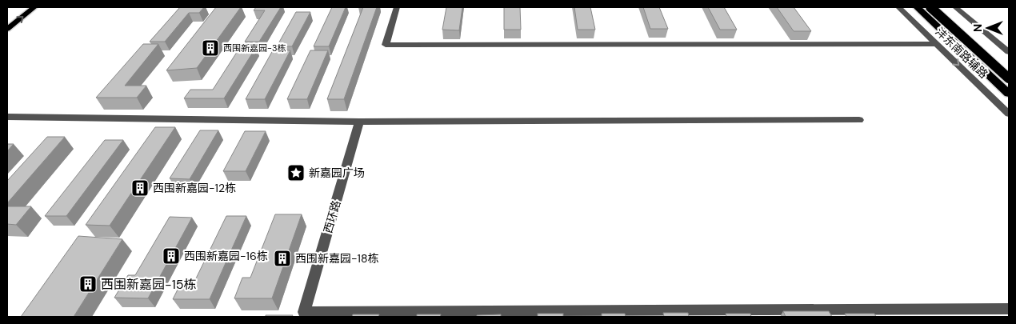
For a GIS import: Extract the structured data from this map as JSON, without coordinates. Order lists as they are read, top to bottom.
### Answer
{
  "streets": {
    "street": ["沣东南路辅路", "西环路"]
  },
  "places": {
    "building": [
      "西围新嘉园-3栋",
      "西围新嘉园-12栋",
      "西围新嘉园-16栋",
      "西围新嘉园-18栋",
      "西围新嘉园-15栋"
    ],
    "place": ["新嘉园广场"]
  },
  "north": "left"
}
